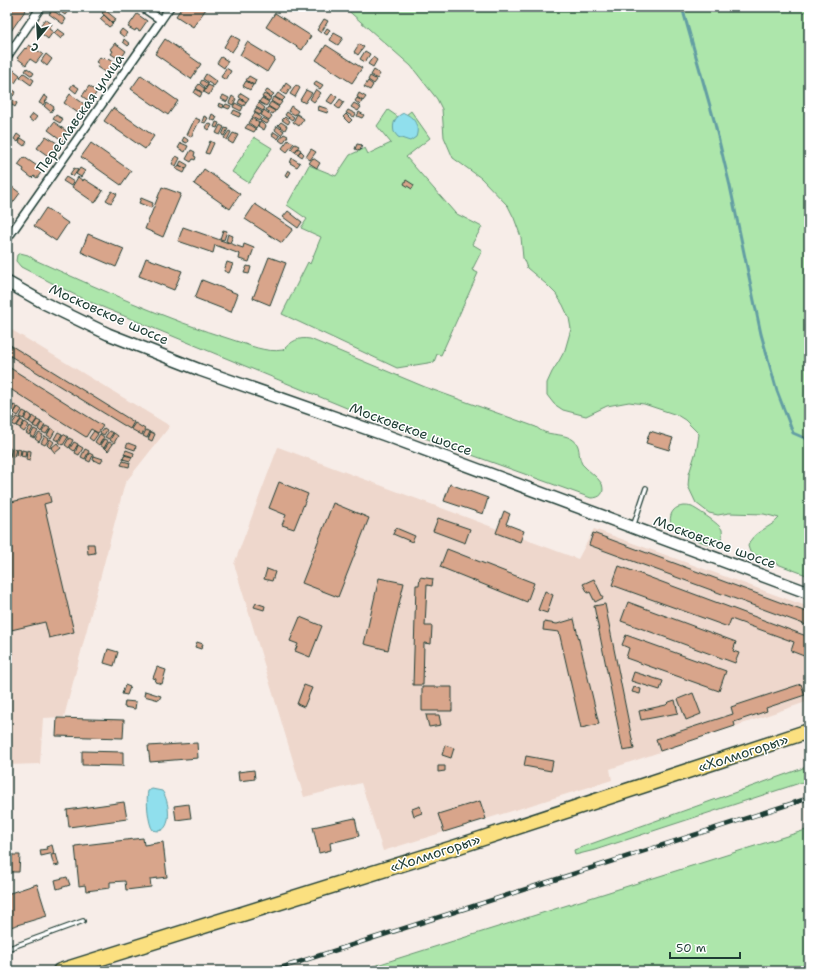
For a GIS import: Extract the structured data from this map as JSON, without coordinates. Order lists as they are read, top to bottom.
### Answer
{
  "streets": {
    "highway": ["«Холмогоры»"],
    "street": ["Переславская улица", "Московское шоссе"]
  },
  "scale_bar": "50 m",
  "north": "bottom"
}
